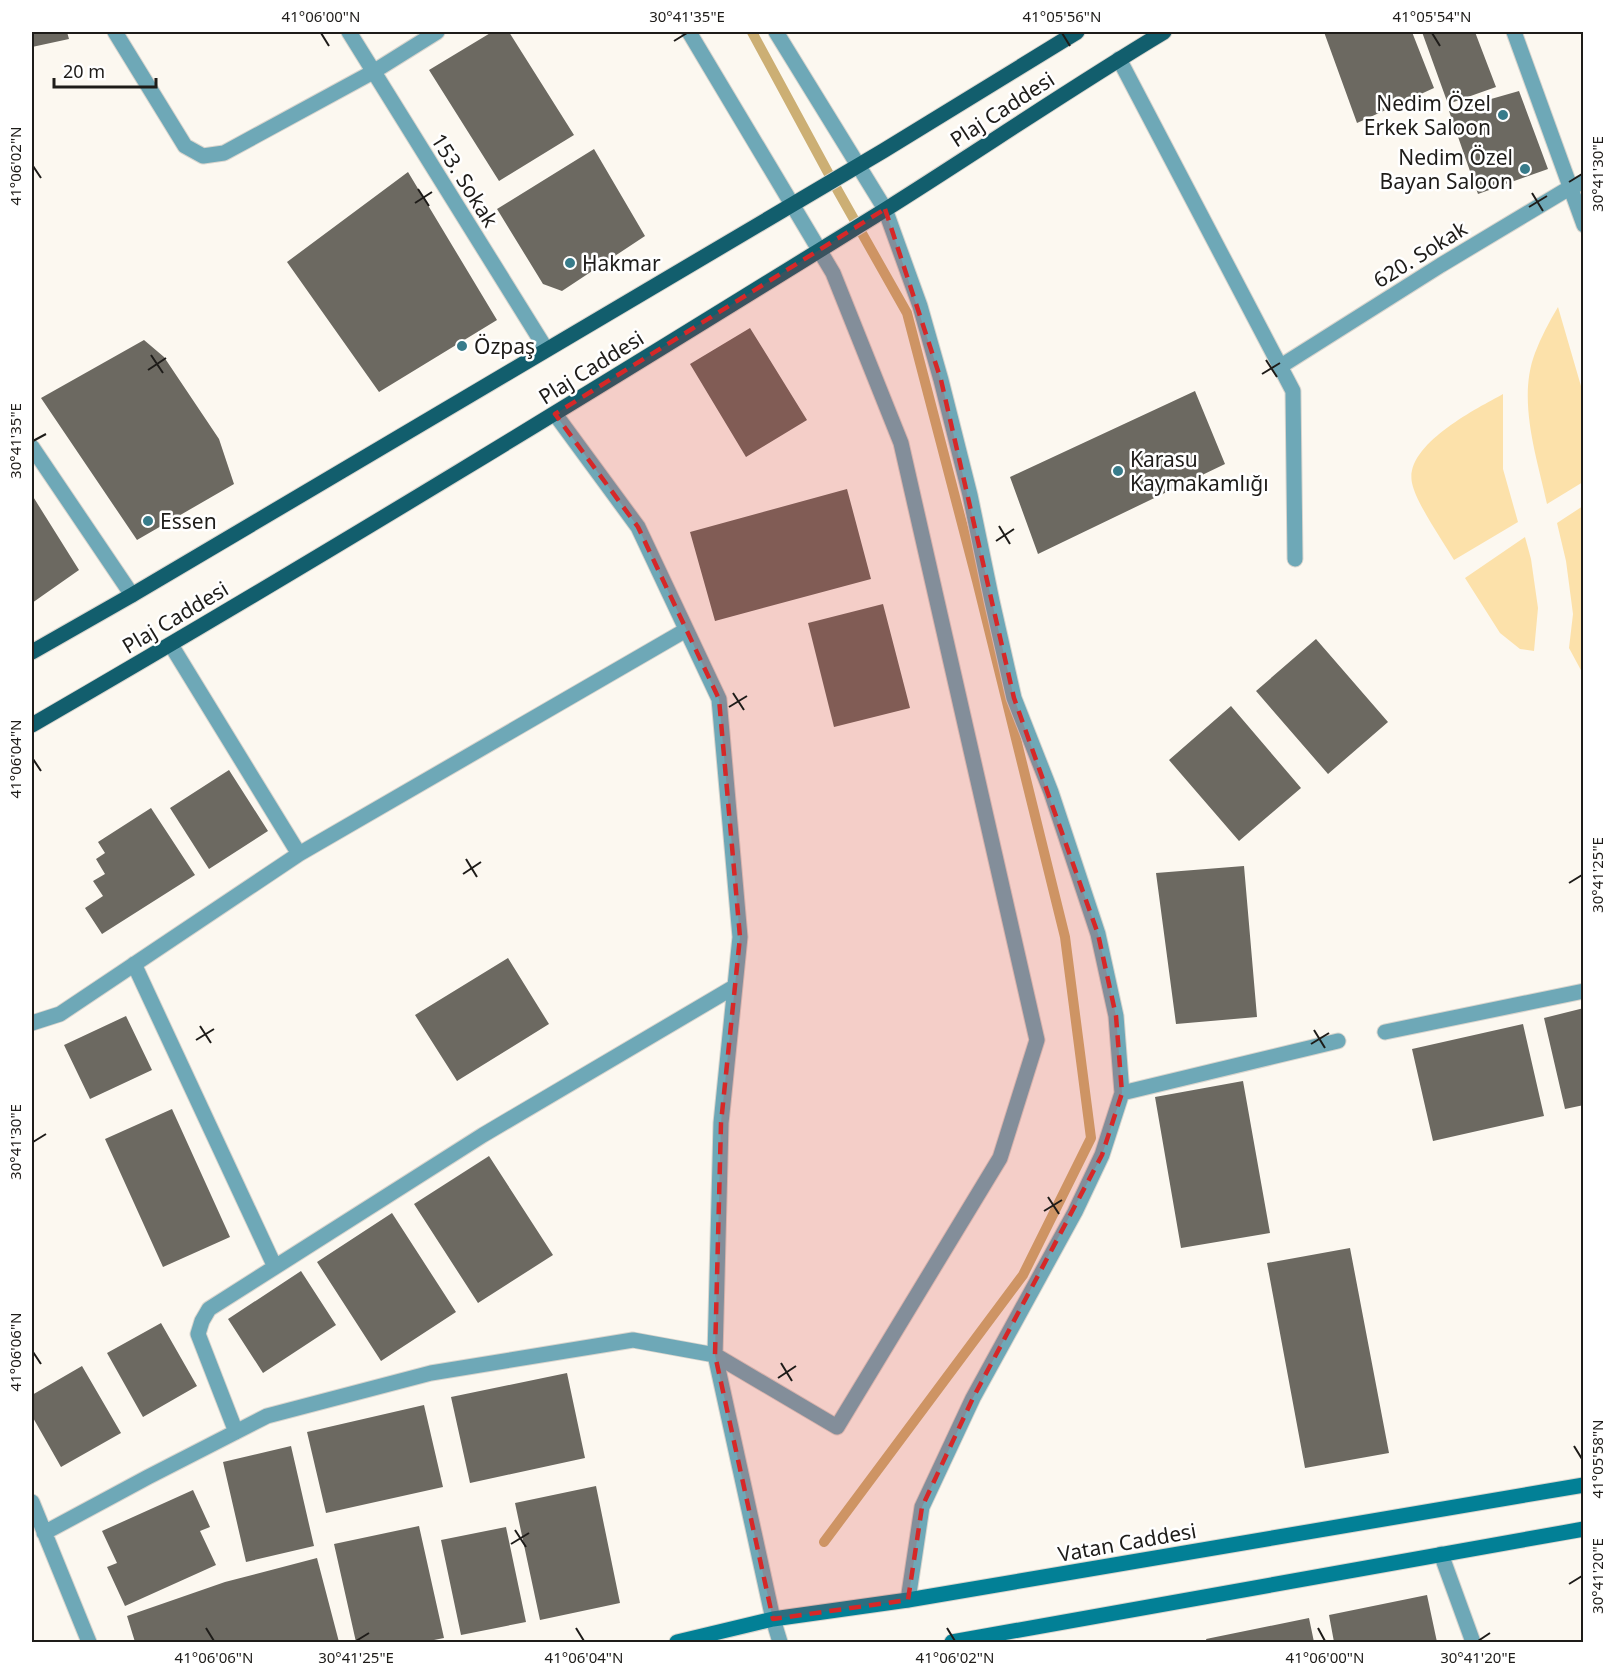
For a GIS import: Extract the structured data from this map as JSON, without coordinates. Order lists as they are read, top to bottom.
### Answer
{
  "streets": {
    "main road": ["Plaj Caddesi", "Vatan Caddesi"],
    "street": ["153. Sokak", "620. Sokak"]
  },
  "crossings": [
    ["Plaj Caddesi", "153. Sokak"]
  ],
  "places": [
    "Nedim Özel Erkek Saloon",
    "Nedim Özel Bayan Saloon",
    "Hakmar",
    "Özpaş",
    "Karasu Kaymakamlığı",
    "Essen"
  ],
  "scale_bar": "20 m",
  "coordinates": [
    "41°06'00\"N",
    "30°41'35\"E",
    "41°05'56\"N",
    "41°05'54\"N",
    "41°06'02\"N",
    "30°41'30\"E",
    "41°06'04\"N",
    "30°41'25\"E",
    "41°06'06\"N",
    "41°05'58\"N",
    "30°41'20\"E"
  ]
}
